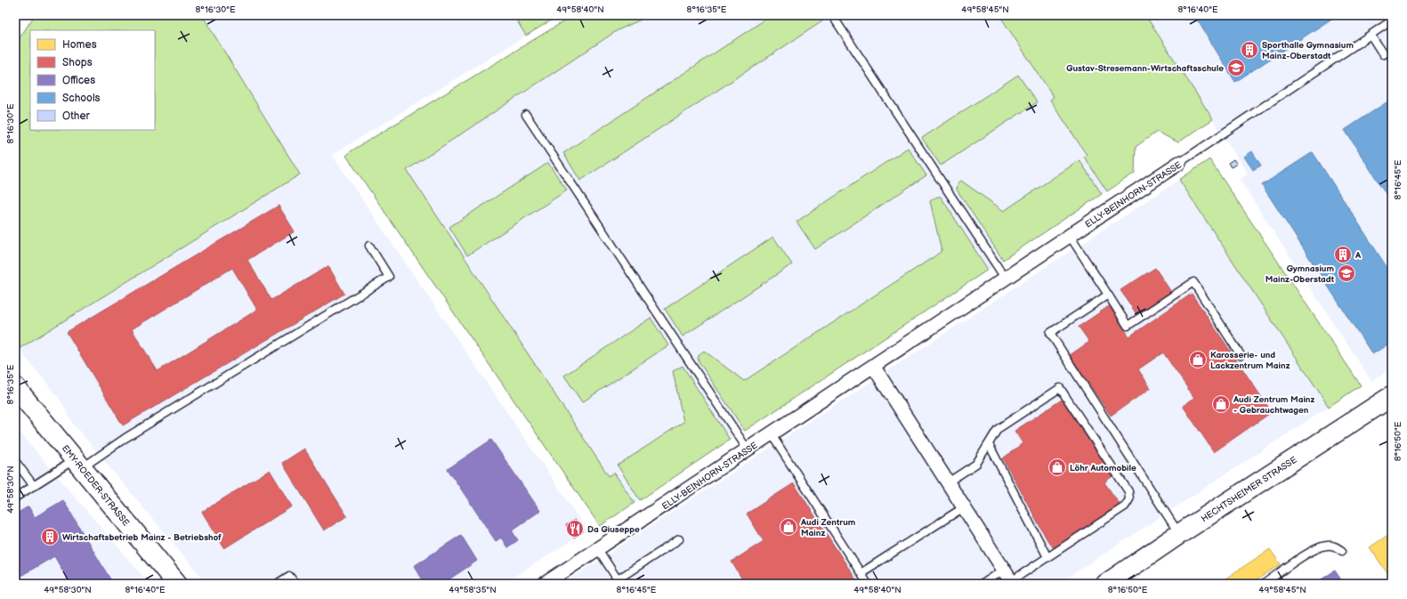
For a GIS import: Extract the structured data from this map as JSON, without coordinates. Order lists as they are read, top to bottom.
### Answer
{
  "streets": {
    "street": ["ELLY-BEINHORN-STRASSE", "EMY-ROEDER-STRASSE", "HECHTSHEIMER STRASSE"]
  },
  "places": {
    "building": ["Sporthalle Gymnasium Mainz-Oberstadt", "A", "Wirtschaftsbetrieb Mainz - Betriebshof"],
    "school or university": ["Gustav-Stresemann-Wirtschaftsschule", "Gymnasium Mainz-Oberstadt"],
    "shop": [
      "Karosserie- und Lackzentrum Mainz",
      "Audi Zentrum Mainz - Gebrauchtwagen",
      "Löhr Automobile",
      "Audi Zentrum Mainz"
    ],
    "restaurant": ["Da Giuseppe"]
  },
  "legend": [
    "Homes",
    "Shops",
    "Offices",
    "Schools",
    "Other"
  ],
  "coordinates": [
    "8°16'30\"E",
    "49°58'40\"N",
    "8°16'35\"E",
    "49°58'45\"N",
    "8°16'40\"E",
    "8°16'45\"E",
    "8°16'50\"E",
    "49°58'30\"N",
    "49°58'35\"N"
  ]
}
